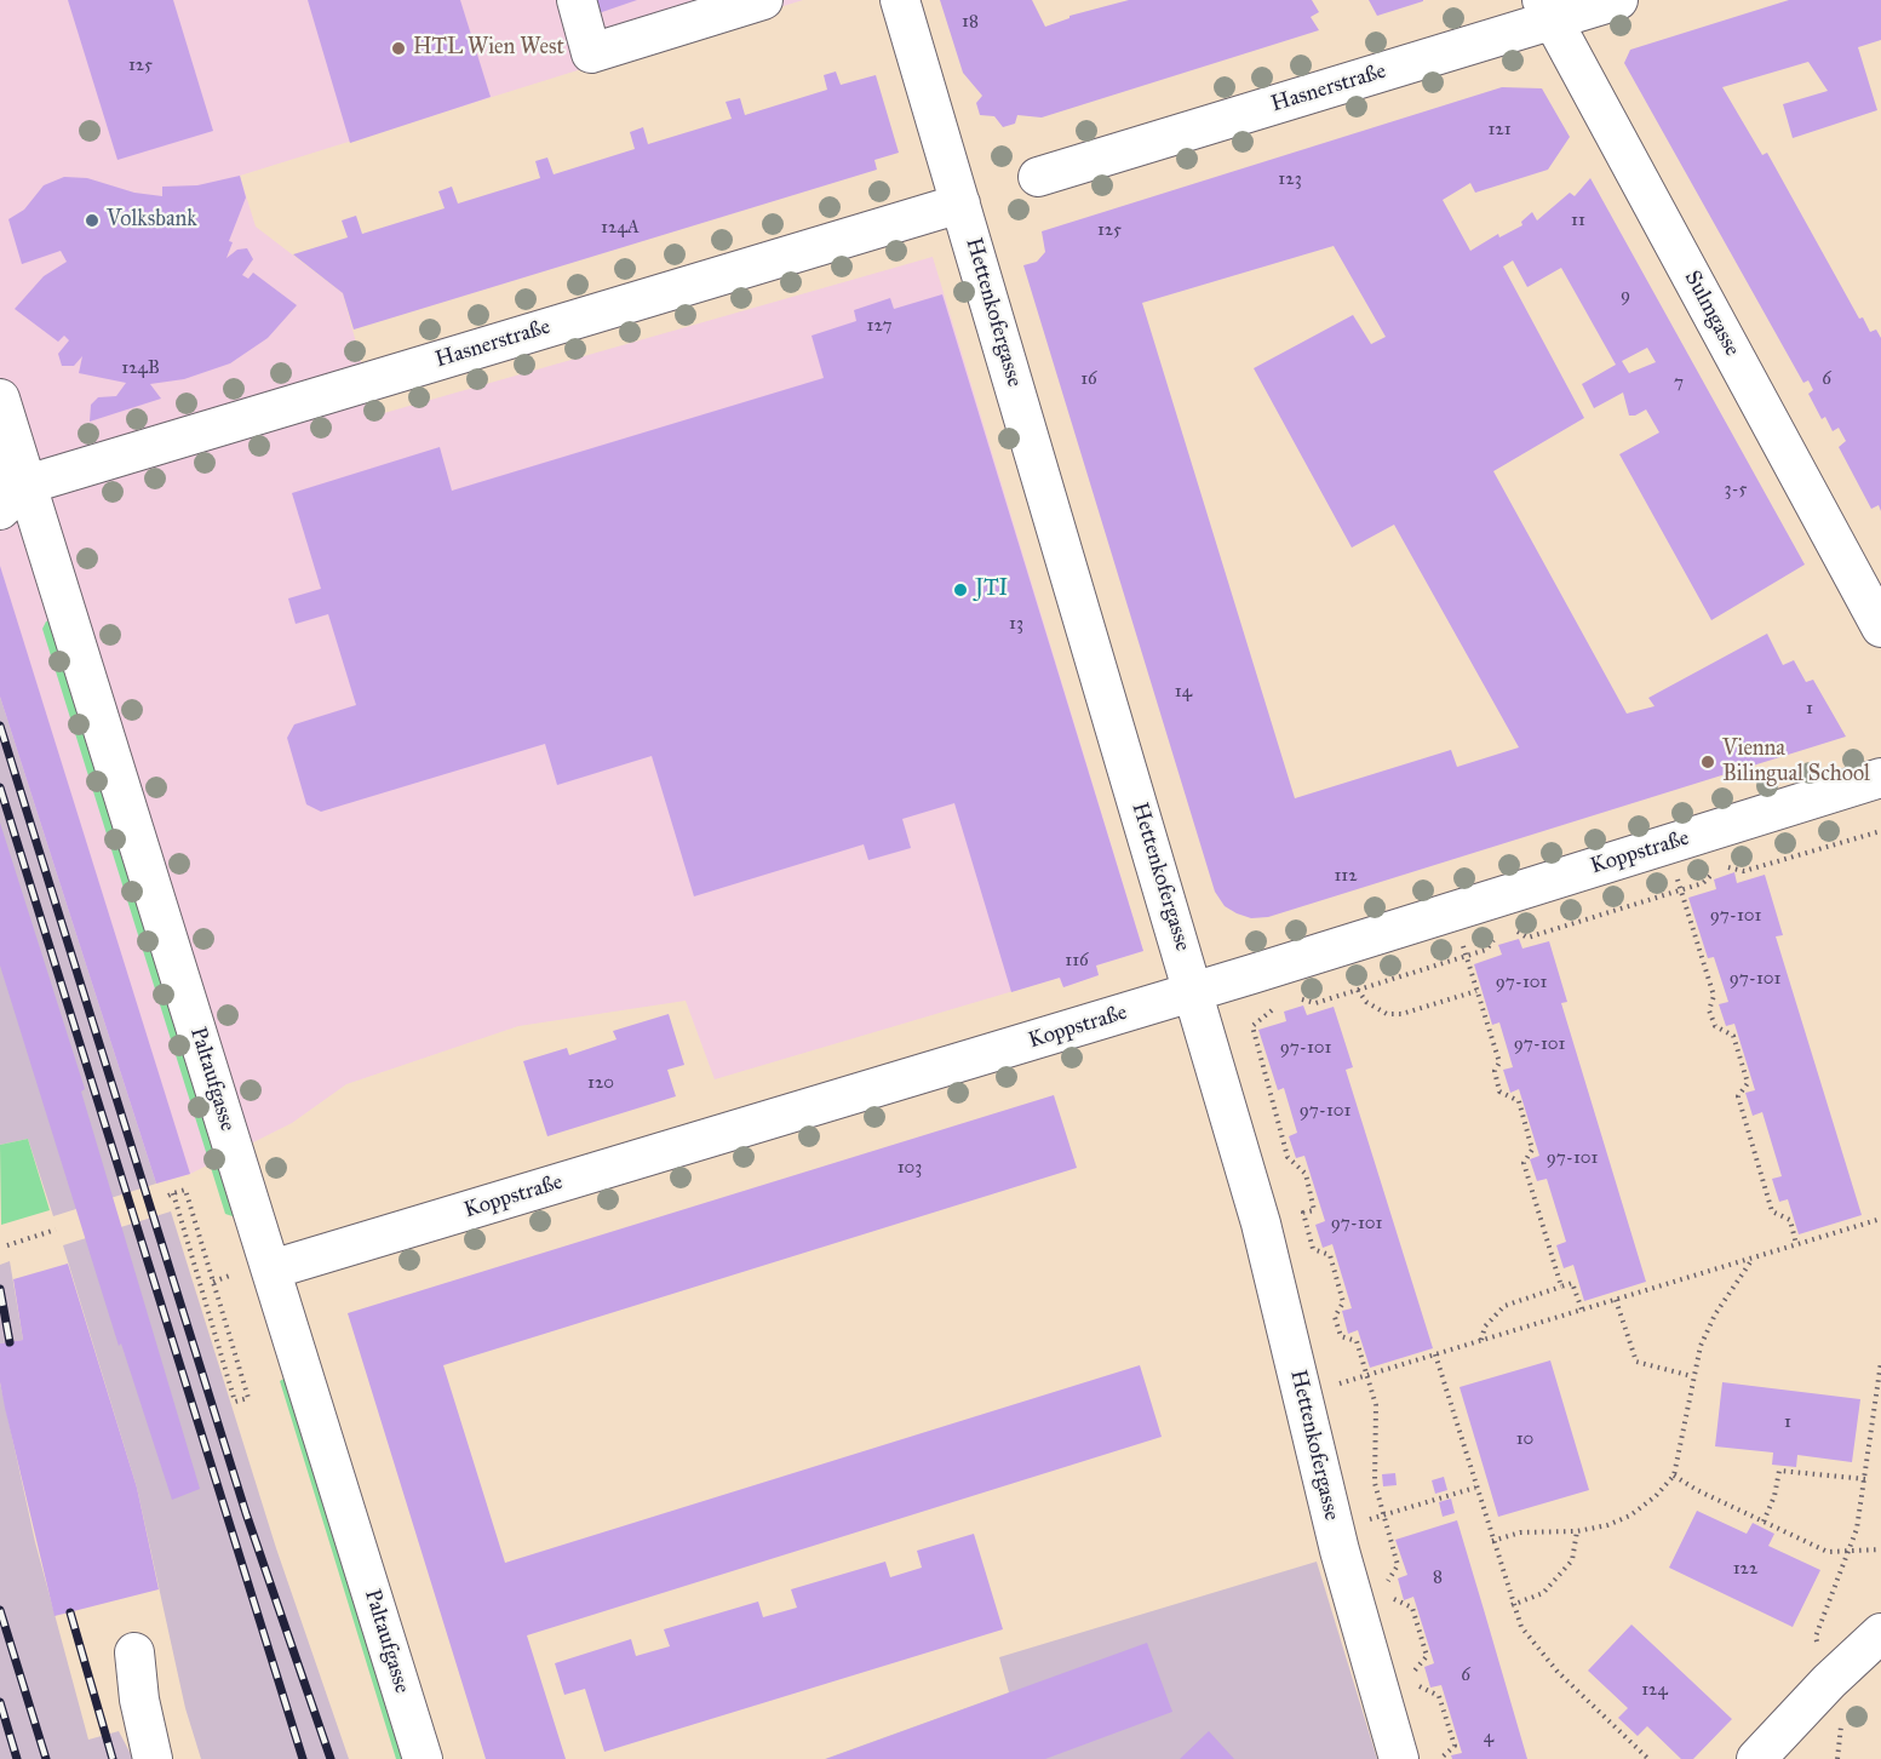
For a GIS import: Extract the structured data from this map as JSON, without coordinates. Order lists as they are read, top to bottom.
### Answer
{
  "streets": {
    "street": [
      "Hasnerstraße",
      "Hettenkofergasse",
      "Sulmgasse",
      "Koppstraße",
      "Paltaufgasse"
    ]
  },
  "crossings": [
    ["Hasnerstraße", "Hettenkofergasse"],
    ["Hasnerstraße", "Sulmgasse"],
    ["Hasnerstraße", "Paltaufgasse"],
    ["Hettenkofergasse", "Koppstraße"],
    ["Koppstraße", "Paltaufgasse"]
  ],
  "places": [
    "HTL Wien West",
    "Volksbank",
    "JTI",
    "Vienna Bilingual School"
  ],
  "house_numbers": [
    "18",
    "125",
    "121",
    "123",
    "11",
    "124A",
    "125",
    "9",
    "127",
    "124B",
    "16",
    "6",
    "7",
    "3-5",
    "13",
    "14",
    "1",
    "112",
    "97-101",
    "116",
    "97-101",
    "97-101",
    "97-101",
    "97-101",
    "120",
    "97-101",
    "97-101",
    "103",
    "97-101",
    "1",
    "10",
    "122",
    "8",
    "6",
    "124",
    "4"
  ]
}
